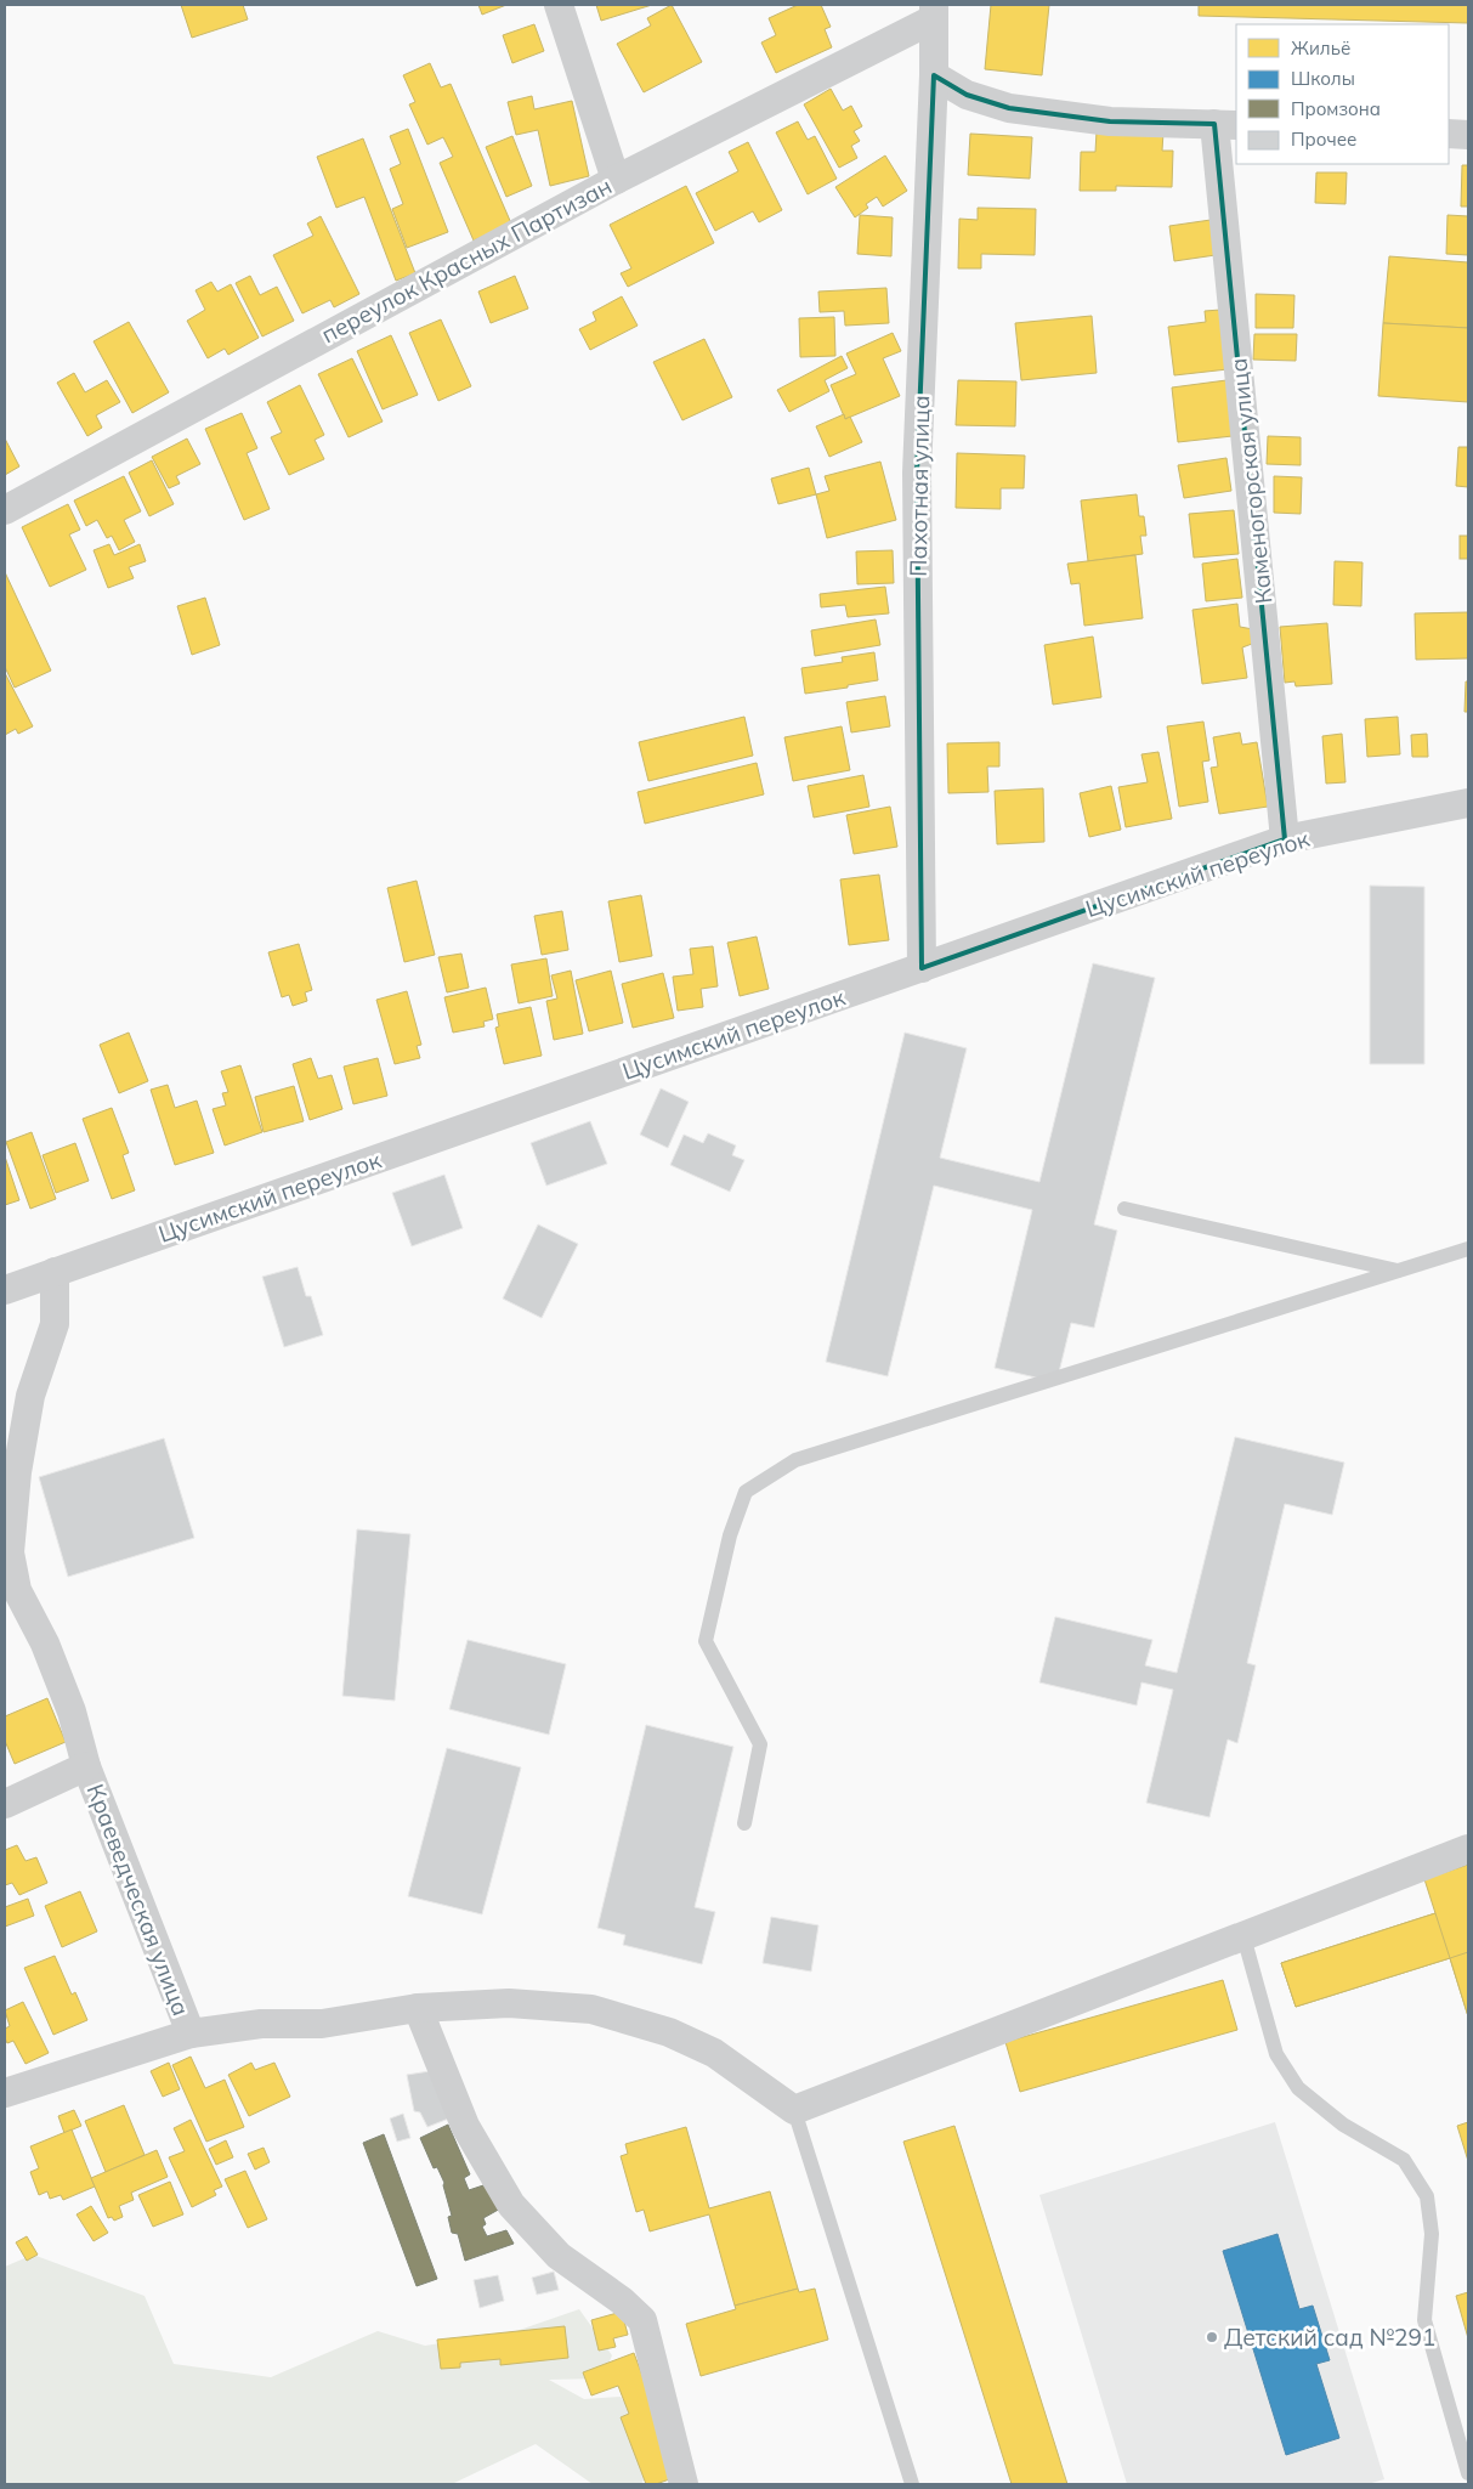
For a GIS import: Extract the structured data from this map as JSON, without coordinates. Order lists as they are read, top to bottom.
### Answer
{
  "streets": {
    "street": [
      "переулок Красных Партизан",
      "Каменогорская улица",
      "Пахотная улица",
      "Цусимский переулок",
      "Краеведческая улица"
    ]
  },
  "crossings": [
    ["переулок Красных Партизан", "Пахотная улица"],
    ["Каменогорская улица", "Цусимский переулок"],
    ["Пахотная улица", "Цусимский переулок"],
    ["Цусимский переулок", "Краеведческая улица"]
  ],
  "places": ["Детский сад №291"],
  "legend": [
    "Жильё",
    "Школы",
    "Промзона",
    "Прочее"
  ]
}
